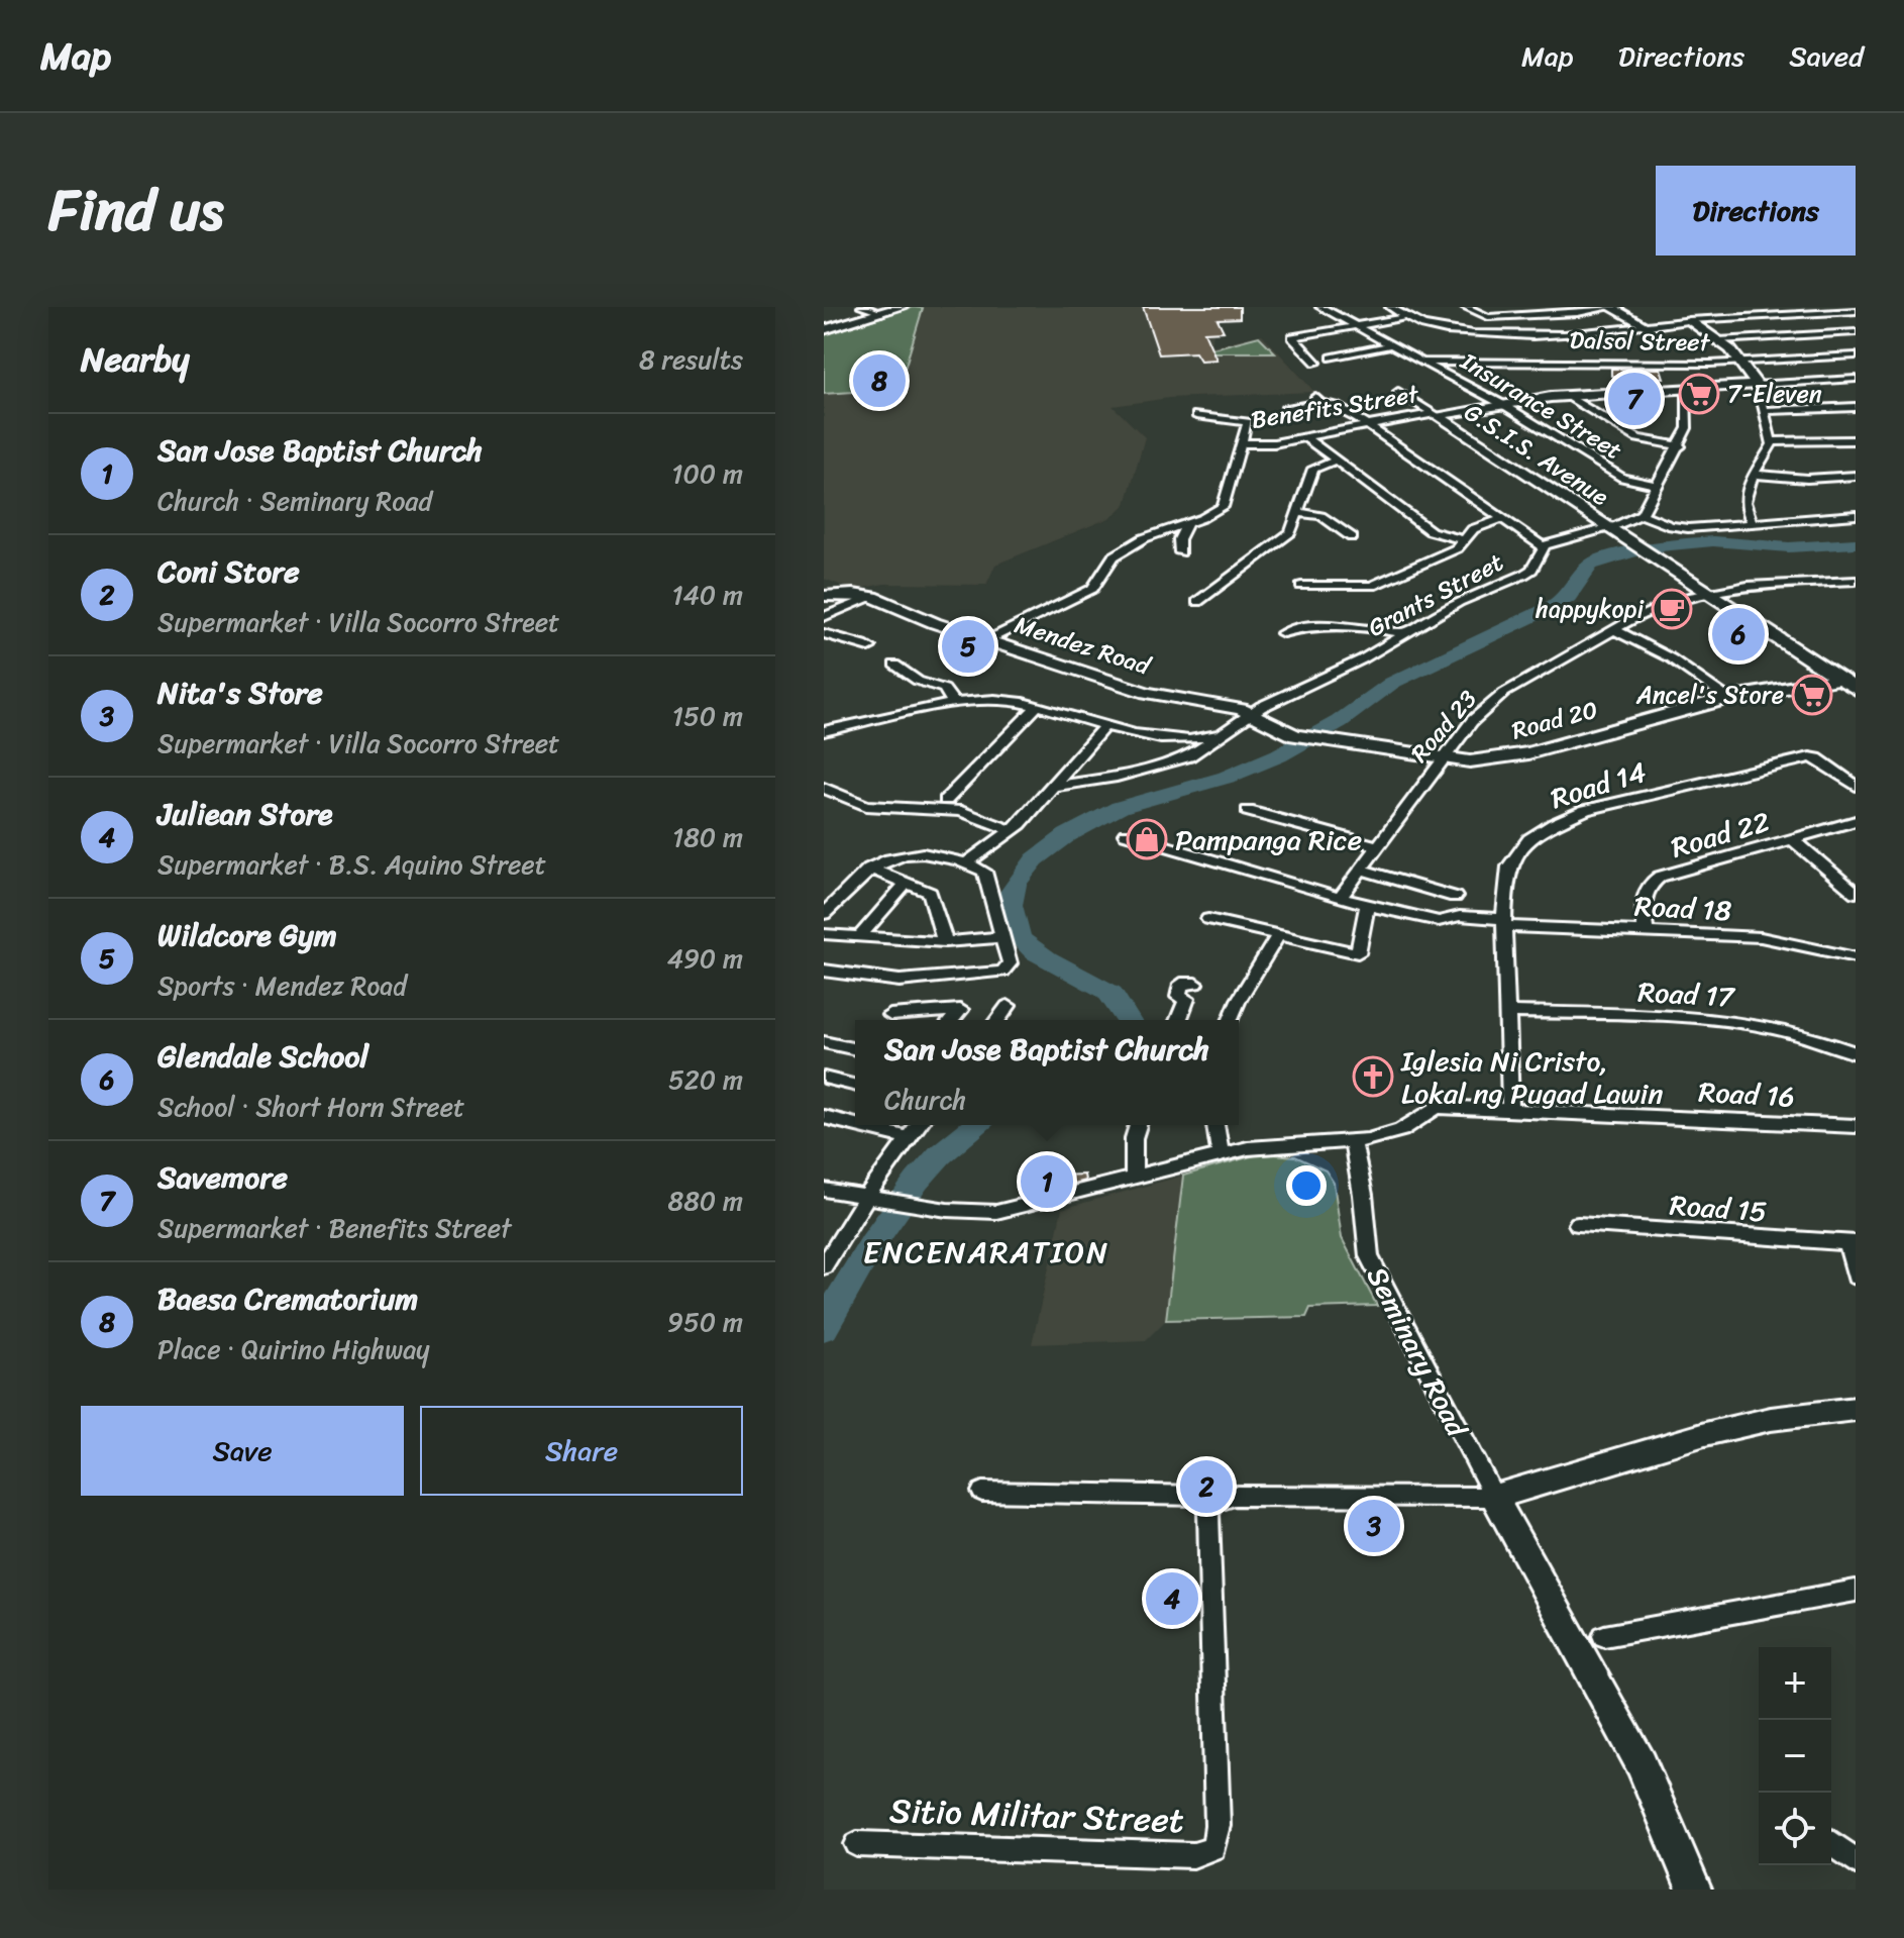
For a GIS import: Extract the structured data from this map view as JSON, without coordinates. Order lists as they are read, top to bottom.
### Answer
{
  "streets": {
    "street": [
      "Dalsol Street",
      "Insurance Street",
      "Benefits Street",
      "G.S.I.S. Avenue",
      "Grants Street",
      "Mendez Road",
      "Road 20",
      "Road 23",
      "Road 14",
      "Road 22",
      "Road 18",
      "Road 17",
      "Road 16",
      "Road 15",
      "Seminary Road",
      "Sitio Militar Street"
    ]
  },
  "crossings": [
    ["Dalsol Street", "Insurance Street"],
    ["Insurance Street", "Benefits Street"],
    ["Benefits Street", "G.S.I.S. Avenue"],
    ["G.S.I.S. Avenue", "Road 20"],
    ["G.S.I.S. Avenue", "Road 23"],
    ["Grants Street", "Mendez Road"],
    ["Mendez Road", "Road 20"],
    ["Road 20", "Road 23"],
    ["Road 23", "Road 18"],
    ["Road 14", "Road 18"],
    ["Road 14", "Road 17"],
    ["Road 14", "Road 16"],
    ["Road 22", "Road 18"],
    ["Road 16", "Seminary Road"]
  ],
  "districts": ["ENCENARATION"],
  "places": {
    "supermarket": ["7-Eleven", "Ancel's Store"],
    "cafe": ["happykopi"],
    "shop": ["Pampanga Rice"],
    "church": ["Iglesia Ni Cristo, Lokal ng Pugad Lawin"]
  },
  "page": {
    "header": "Map",
    "nav": ["Map", "Directions", "Saved"],
    "title": "Find us",
    "buttons": [
      "Directions",
      ["Save", "Share"]
    ],
    "heading": ["Nearby", "8 results"],
    "pins": [
      "8",
      "7",
      "6",
      "5",
      "1",
      "2",
      "3",
      "4"
    ],
    "list": [
      {
        "mark": "1",
        "name": "San Jose Baptist Church",
        "note": "Church · Seminary Road",
        "value": "100 m"
      },
      {
        "mark": "2",
        "name": "Coni Store",
        "note": "Supermarket · Villa Socorro Street",
        "value": "140 m"
      },
      {
        "mark": "3",
        "name": "Nita's Store",
        "note": "Supermarket · Villa Socorro Street",
        "value": "150 m"
      },
      {
        "mark": "4",
        "name": "Juliean Store",
        "note": "Supermarket · B.S. Aquino Street",
        "value": "180 m"
      },
      {
        "mark": "5",
        "name": "Wildcore Gym",
        "note": "Sports · Mendez Road",
        "value": "490 m"
      },
      {
        "mark": "6",
        "name": "Glendale School",
        "note": "School · Short Horn Street",
        "value": "520 m"
      },
      {
        "mark": "7",
        "name": "Savemore",
        "note": "Supermarket · Benefits Street",
        "value": "880 m"
      },
      {
        "mark": "8",
        "name": "Baesa Crematorium",
        "note": "Place · Quirino Highway",
        "value": "950 m"
      }
    ],
    "popup": ["San Jose Baptist Church", "Church"],
    "map_buttons": ["+", "−"]
  }
}
